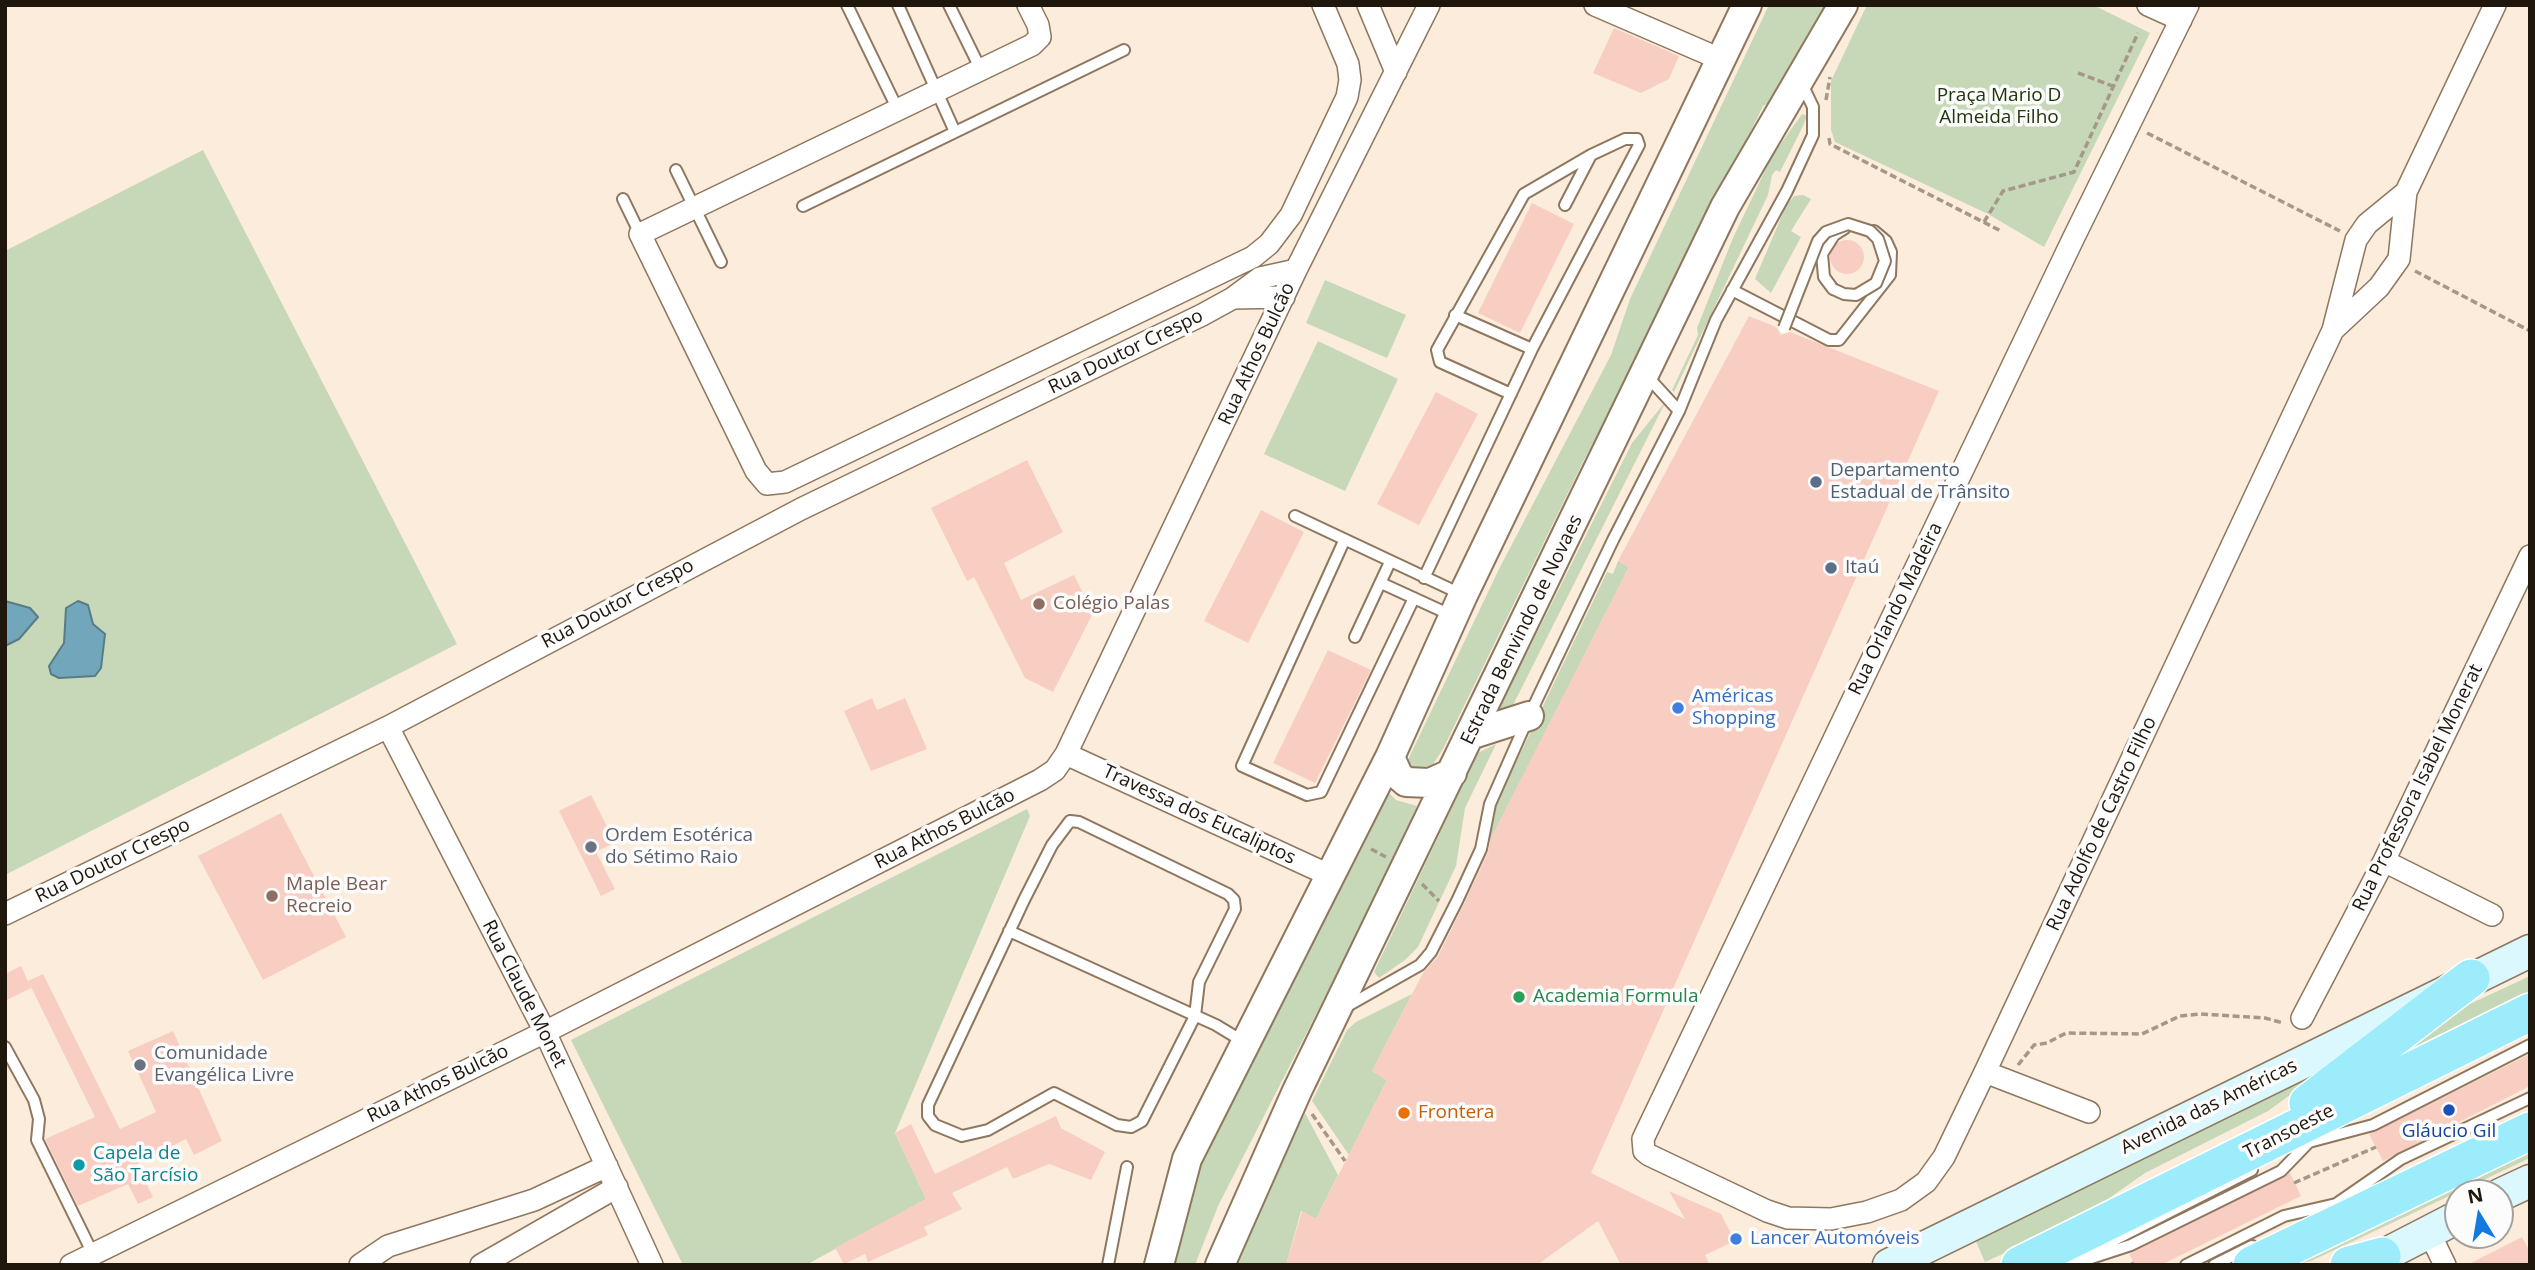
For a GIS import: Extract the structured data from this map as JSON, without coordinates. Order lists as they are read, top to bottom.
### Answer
{
  "streets": {
    "main road": ["Avenida das Américas"],
    "street": [
      "Rua Doutor Crespo",
      "Rua Athos Bulcão",
      "Rua Orlando Madeira",
      "Estrada Benvindo de Novaes",
      "Rua Professora Isabel Monerat",
      "Travessa dos Eucaliptos",
      "Rua Adolfo de Castro Filho",
      "Rua Claude Monet"
    ],
    "lane": ["Transoeste"]
  },
  "crossings": [
    ["Rua Doutor Crespo", "Rua Athos Bulcão"],
    ["Rua Doutor Crespo", "Rua Claude Monet"],
    ["Rua Athos Bulcão", "Travessa dos Eucaliptos"],
    ["Rua Athos Bulcão", "Rua Claude Monet"],
    ["Rua Orlando Madeira", "Rua Adolfo de Castro Filho"]
  ],
  "parks": ["Praça Mario D Almeida Filho"],
  "places": [
    "Departamento Estadual de Trânsito",
    "Itaú",
    "Colégio Palas",
    "Américas Shopping",
    "Ordem Esotérica do Sétimo Raio",
    "Maple Bear Recreio",
    "Academia Formula",
    "Comunidade Evangélica Livre",
    "Gláucio Gil",
    "Frontera",
    "Capela de São Tarcísio",
    "Lancer Automóveis"
  ],
  "north": "top"
}
